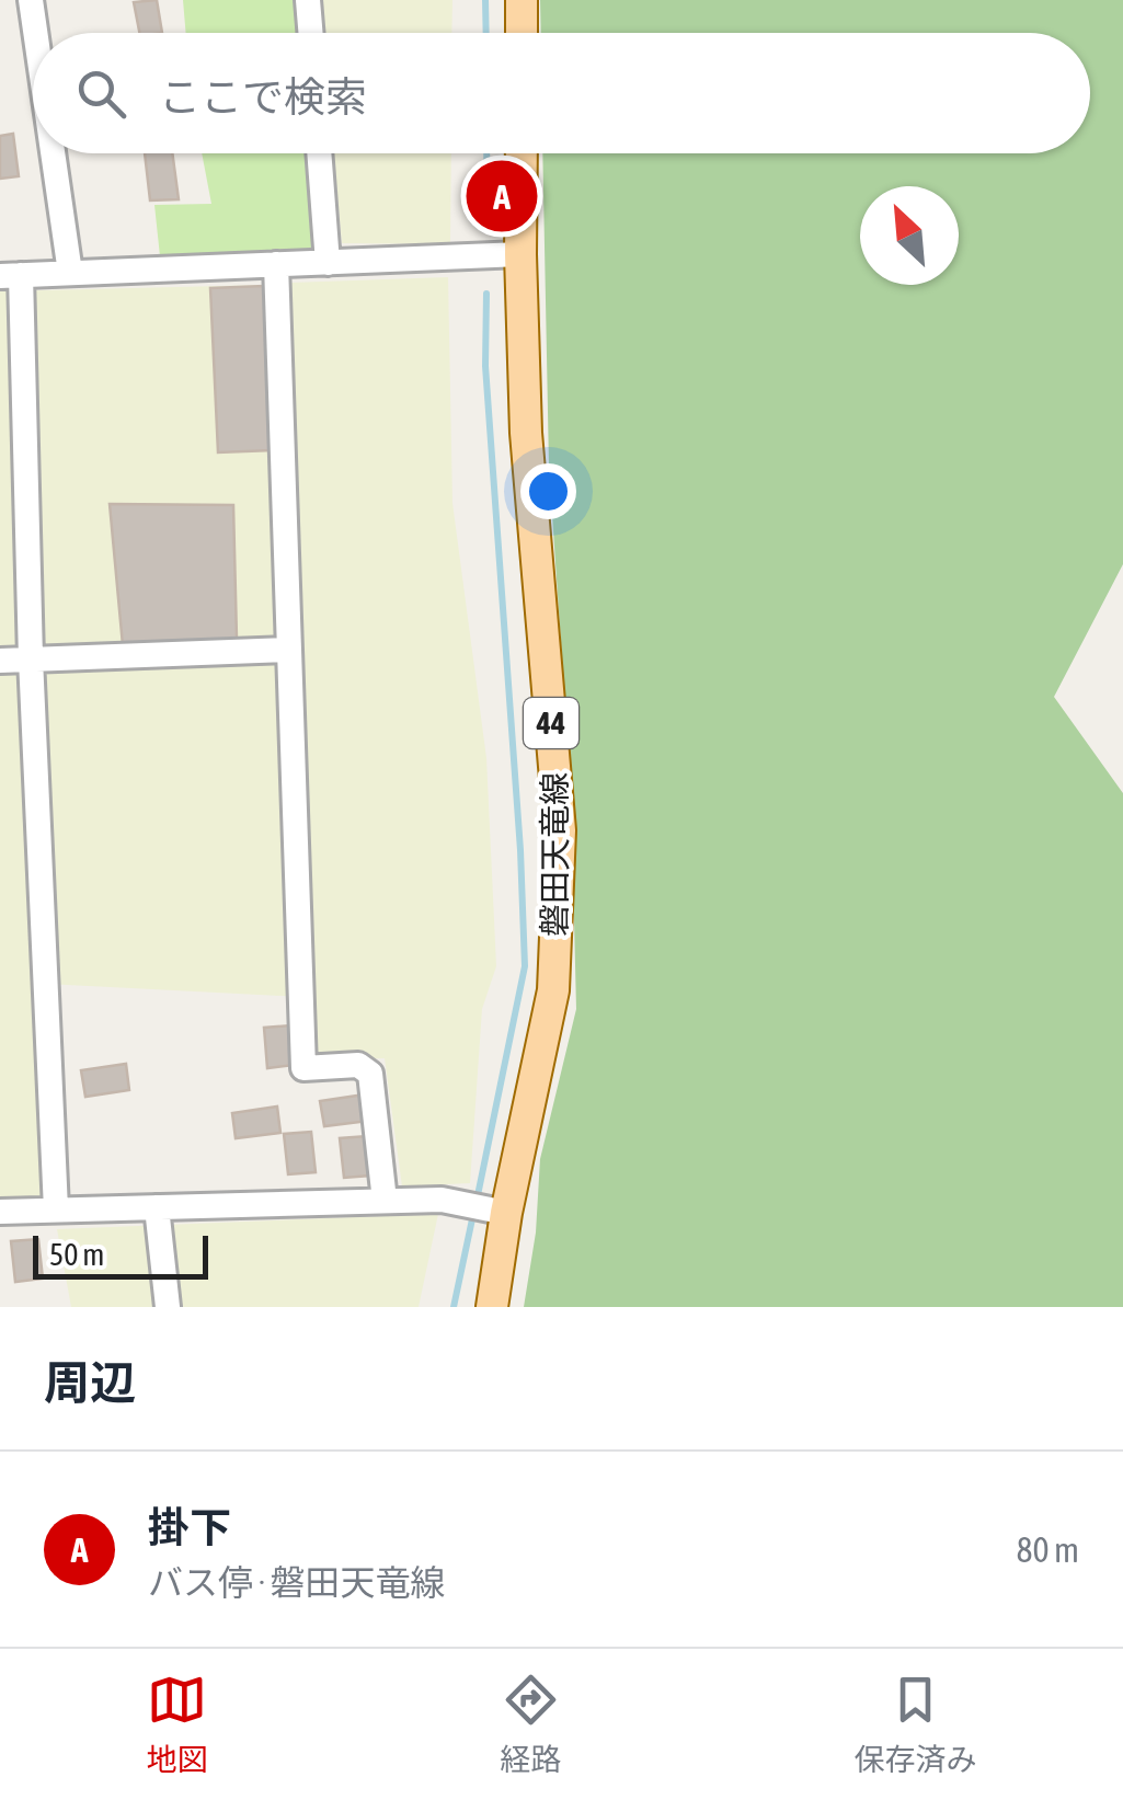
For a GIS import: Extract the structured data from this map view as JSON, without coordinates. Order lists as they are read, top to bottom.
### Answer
{
  "streets": {
    "main road": ["44", "磐田天竜線"]
  },
  "scale_bar": "50 m",
  "north": "top left",
  "page": {
    "search": "ここで検索",
    "pins": "A",
    "scale": "50 m",
    "heading": "周辺",
    "list": [
      {
        "mark": "A",
        "name": "掛下",
        "note": "バス停 · 磐田天竜線",
        "value": "80 m"
      }
    ],
    "nav": ["地図", "経路", "保存済み"]
  }
}
